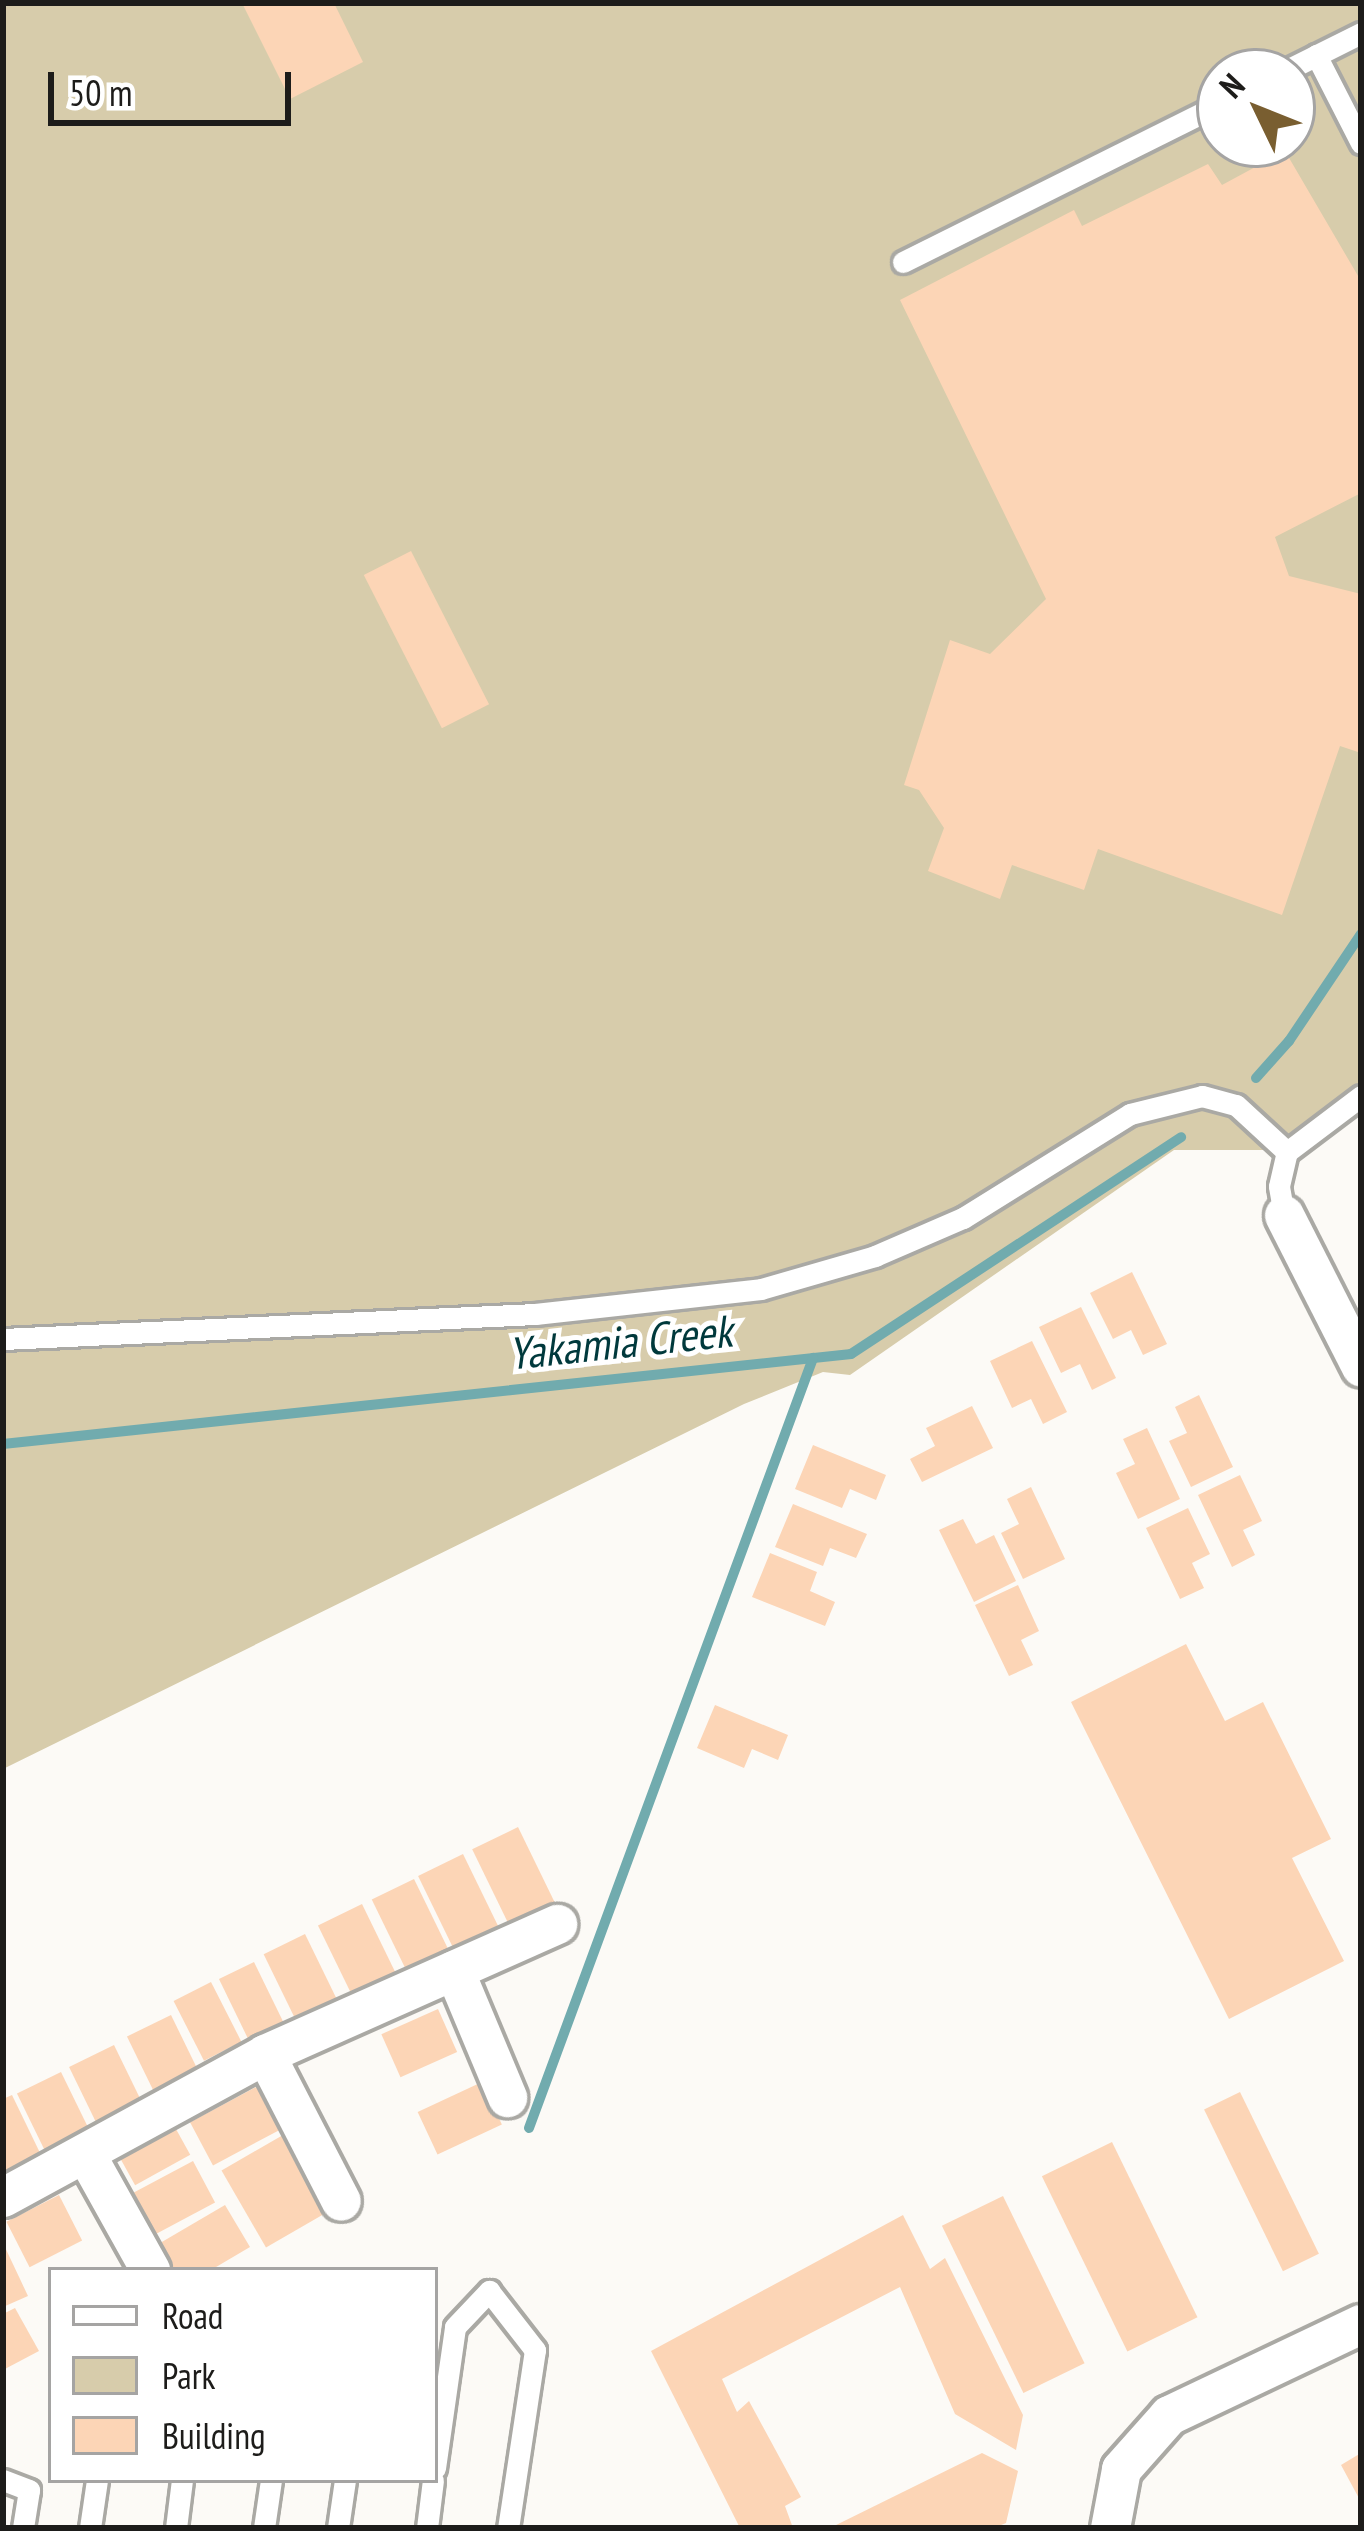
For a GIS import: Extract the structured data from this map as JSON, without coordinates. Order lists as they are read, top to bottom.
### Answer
{
  "water": ["Yakamia Creek"],
  "legend": ["Road", "Park", "Building"],
  "scale_bar": "50 m",
  "north": "top left"
}
